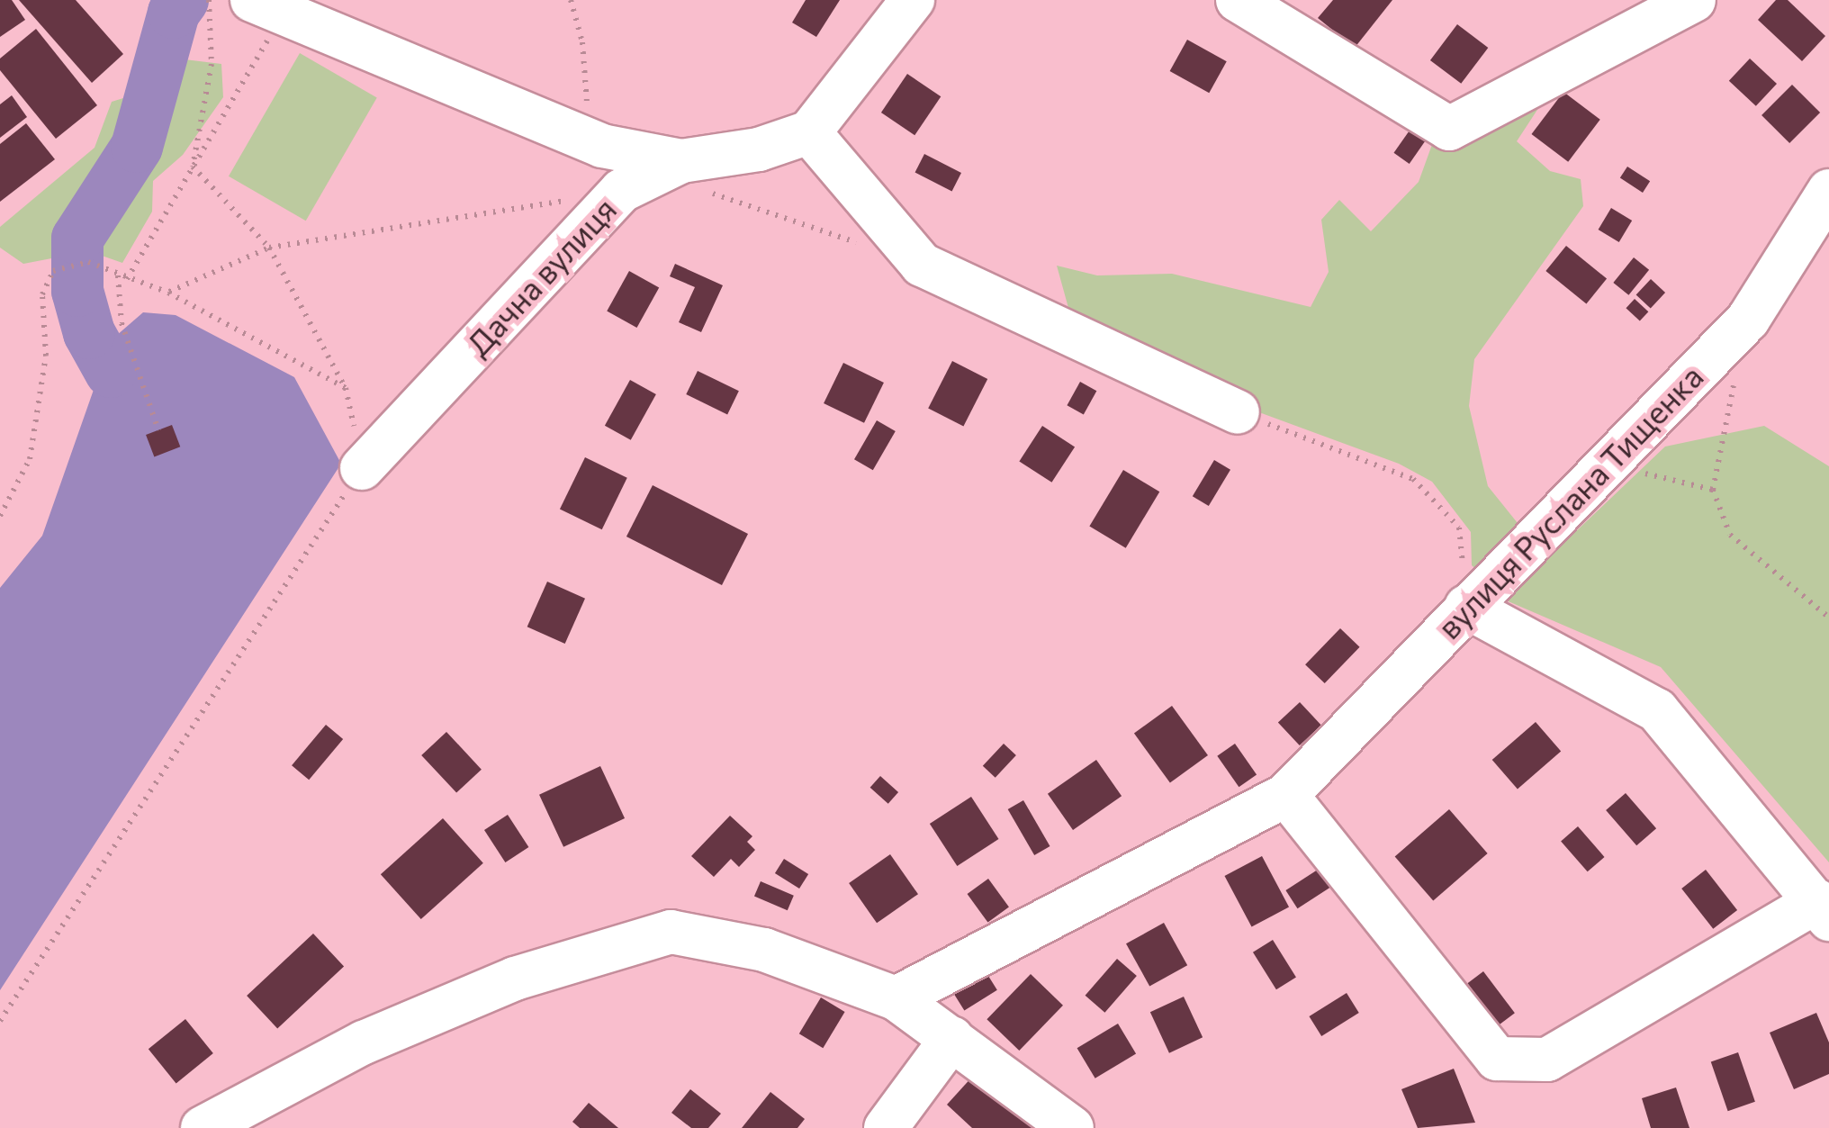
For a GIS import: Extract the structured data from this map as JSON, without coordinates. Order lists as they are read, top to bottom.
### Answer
{
  "streets": {
    "street": ["Дачна вулиця", "вулиця Руслана Тищенка"]
  }
}
